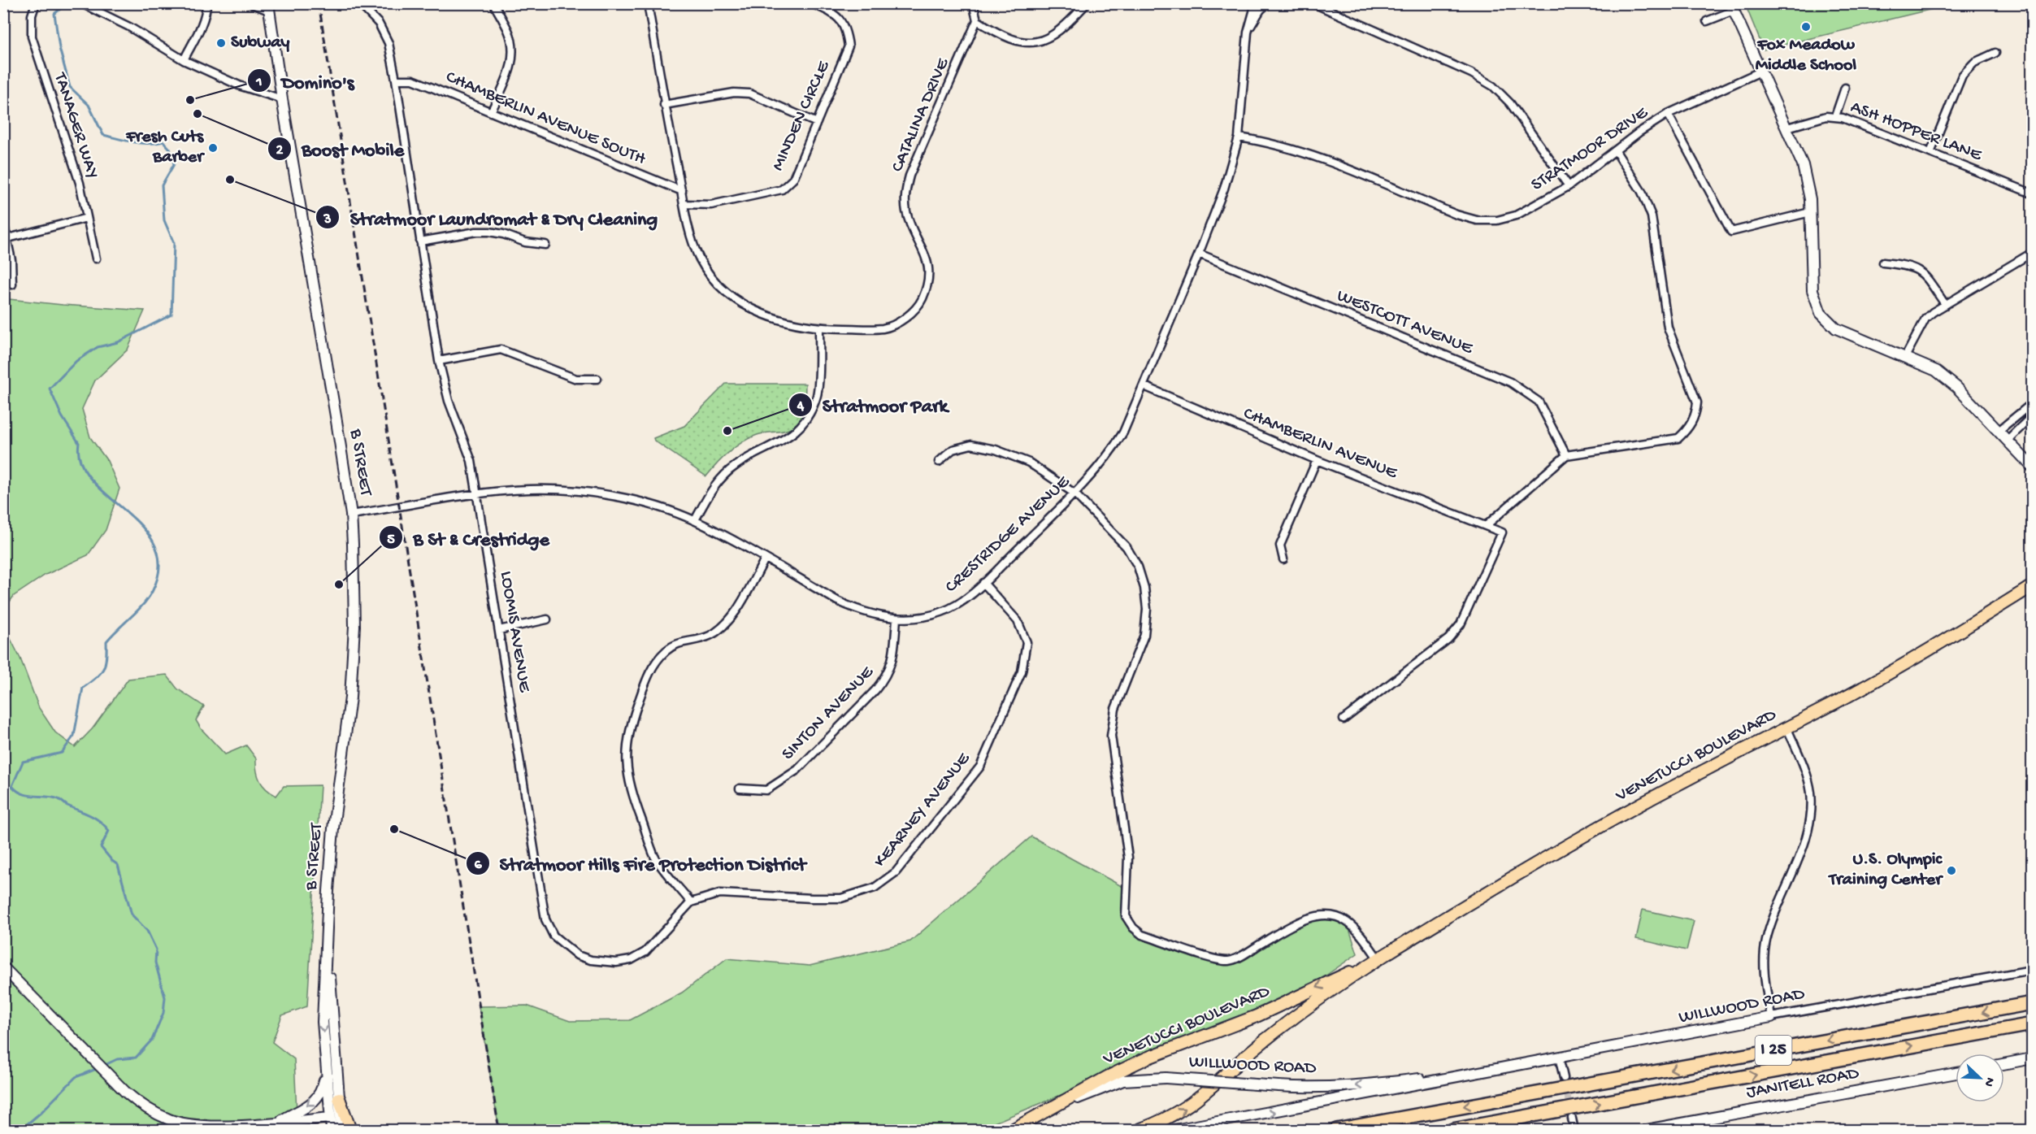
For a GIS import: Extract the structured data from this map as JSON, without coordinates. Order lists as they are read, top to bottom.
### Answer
{
  "streets": {
    "highway": ["I 25"],
    "main road": [
      "B STREET",
      "VENETUCCI BOULEVARD",
      "WILLWOOD ROAD",
      "JANITELL ROAD"
    ],
    "street": [
      "CATALINA DRIVE",
      "MINDEN CIRCLE",
      "CHAMBERLIN AVENUE SOUTH",
      "TANAGER WAY",
      "ASH HOPPER LANE",
      "STRATMOOR DRIVE",
      "WESTCOTT AVENUE",
      "CHAMBERLIN AVENUE",
      "CRESTRIDGE AVENUE",
      "LOOMIS AVENUE",
      "SINTON AVENUE",
      "KEARNEY AVENUE"
    ]
  },
  "crossings": [
    ["CATALINA DRIVE", "MINDEN CIRCLE"],
    ["CATALINA DRIVE", "CHAMBERLIN AVENUE SOUTH"],
    ["CHAMBERLIN AVENUE SOUTH", "LOOMIS AVENUE"],
    ["STRATMOOR DRIVE", "CRESTRIDGE AVENUE"],
    ["WESTCOTT AVENUE", "CRESTRIDGE AVENUE"],
    ["CHAMBERLIN AVENUE", "CRESTRIDGE AVENUE"],
    ["B STREET", "CRESTRIDGE AVENUE"],
    ["CRESTRIDGE AVENUE", "LOOMIS AVENUE"],
    ["CRESTRIDGE AVENUE", "SINTON AVENUE"],
    ["CRESTRIDGE AVENUE", "KEARNEY AVENUE"],
    ["LOOMIS AVENUE", "KEARNEY AVENUE"],
    ["VENETUCCI BOULEVARD", "WILLWOOD ROAD"]
  ],
  "places": [
    "Fox Meadow Middle School",
    "Subway",
    "Domino's",
    "Boost Mobile",
    "Fresh Cuts Barber",
    "Stratmoor Laundromat & Dry Cleaning",
    "Stratmoor Park",
    "B St & Crestridge",
    "Stratmoor Hills Fire Protection District",
    "U.S. Olympic Training Center"
  ],
  "north": "bottom right"
}
